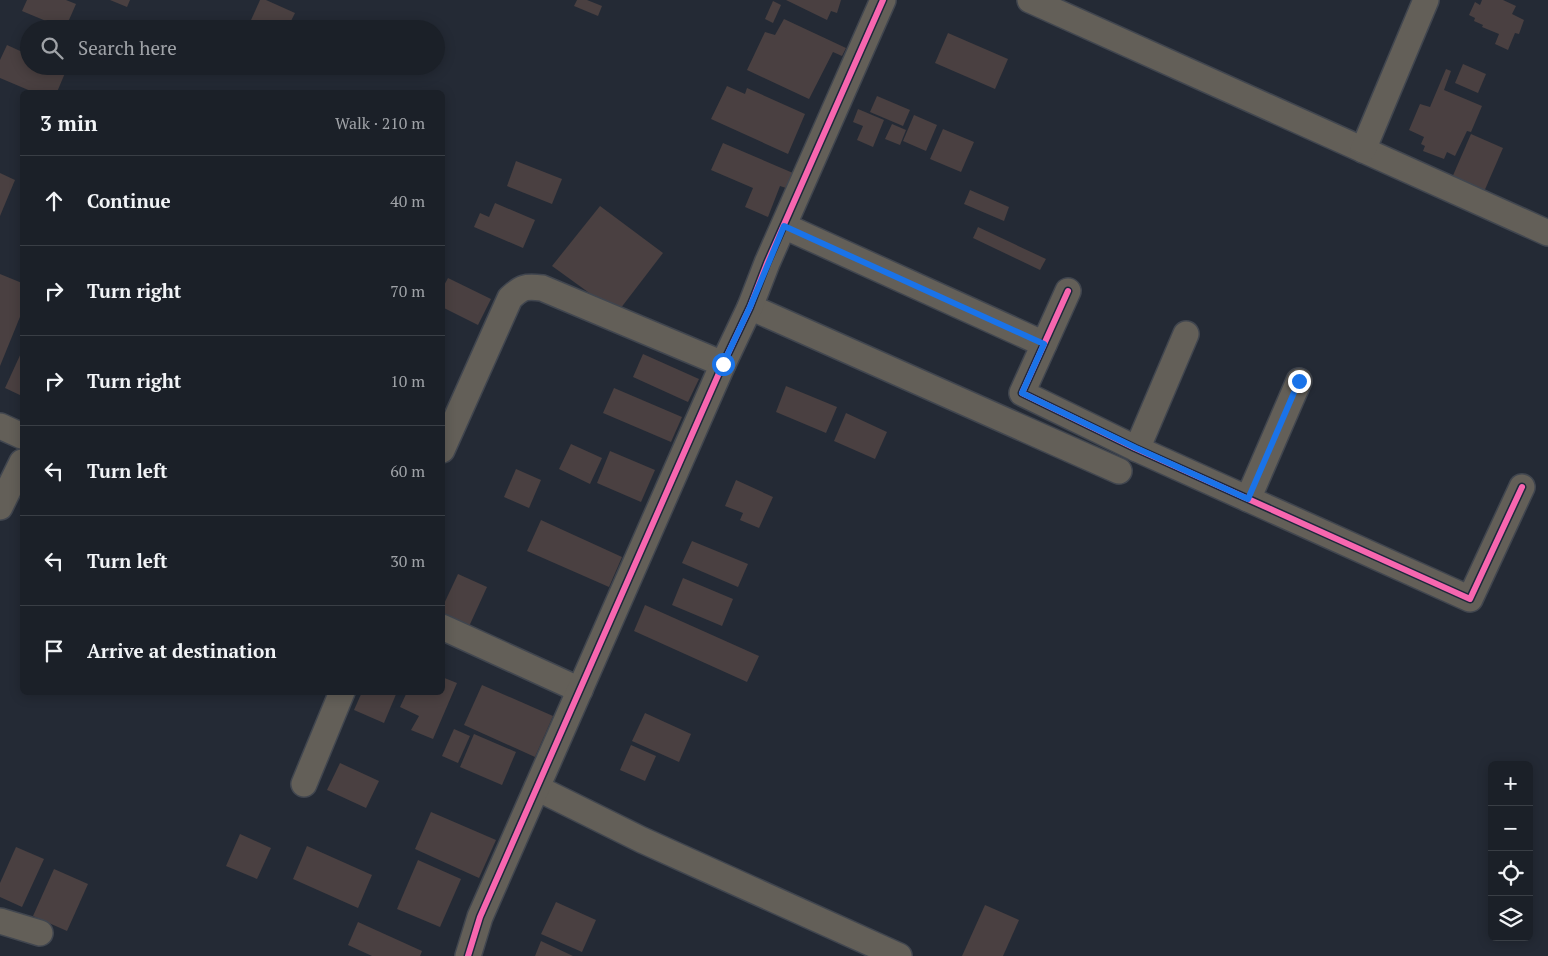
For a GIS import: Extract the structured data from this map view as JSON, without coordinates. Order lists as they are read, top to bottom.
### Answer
{
  "page": {
    "search": "Search here",
    "heading": ["3 min", "Walk · 210 m"],
    "list": [
      ["Continue", "40 m"],
      ["Turn right", "70 m"],
      ["Turn right", "10 m"],
      ["Turn left", "60 m"],
      ["Turn left", "30 m"],
      "Arrive at destination"
    ],
    "map_buttons": ["+", "−"]
  }
}
